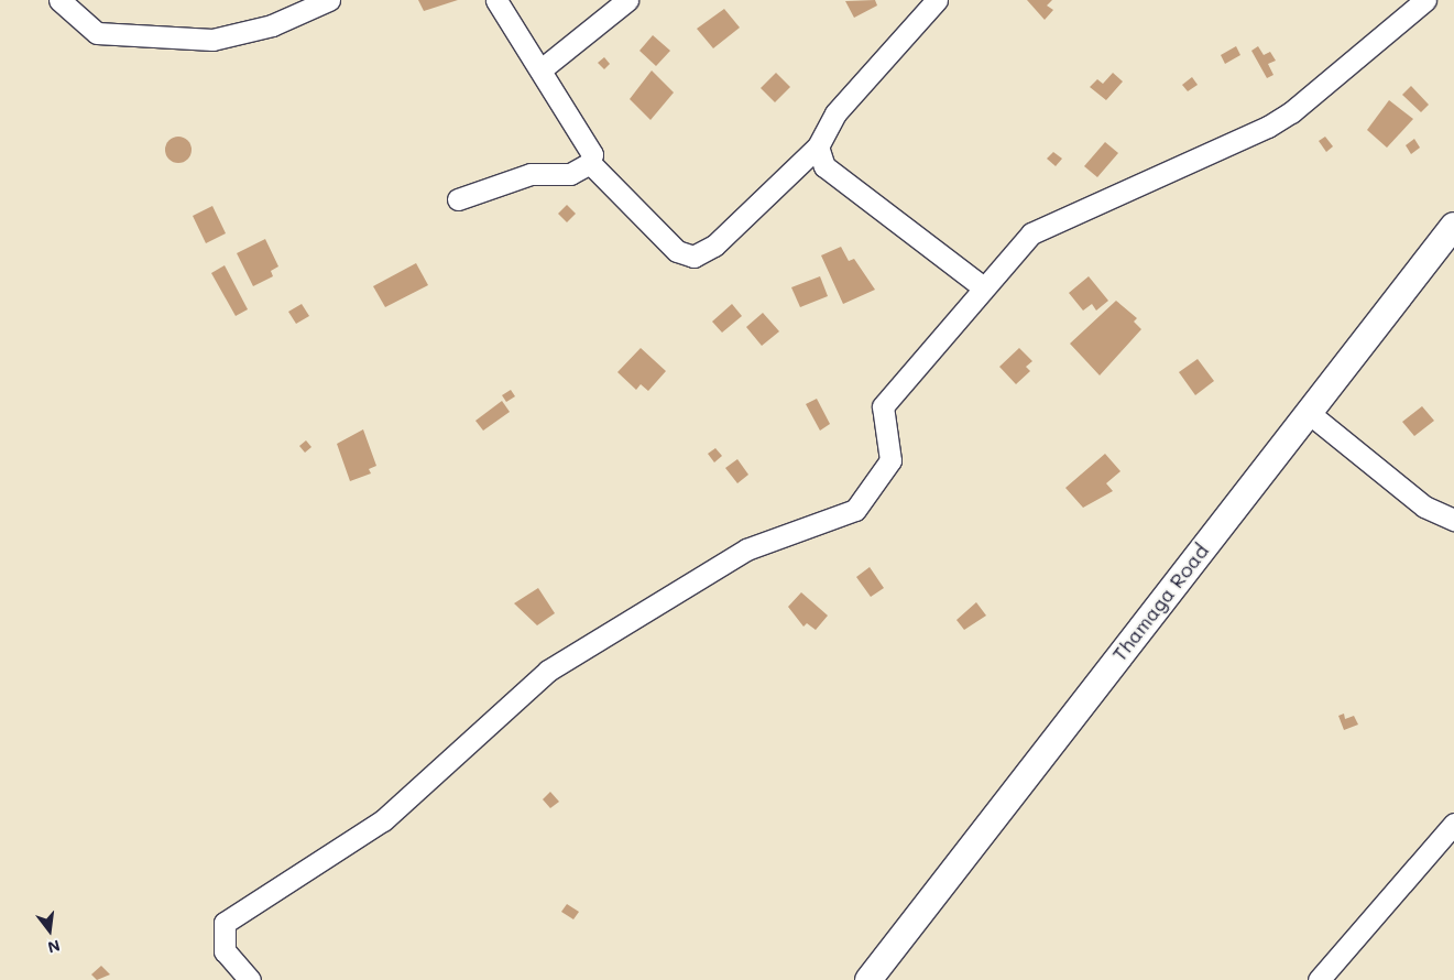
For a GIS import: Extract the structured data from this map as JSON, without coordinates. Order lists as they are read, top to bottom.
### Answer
{
  "streets": {
    "main road": ["Thamaga Road"]
  },
  "north": "bottom"
}
